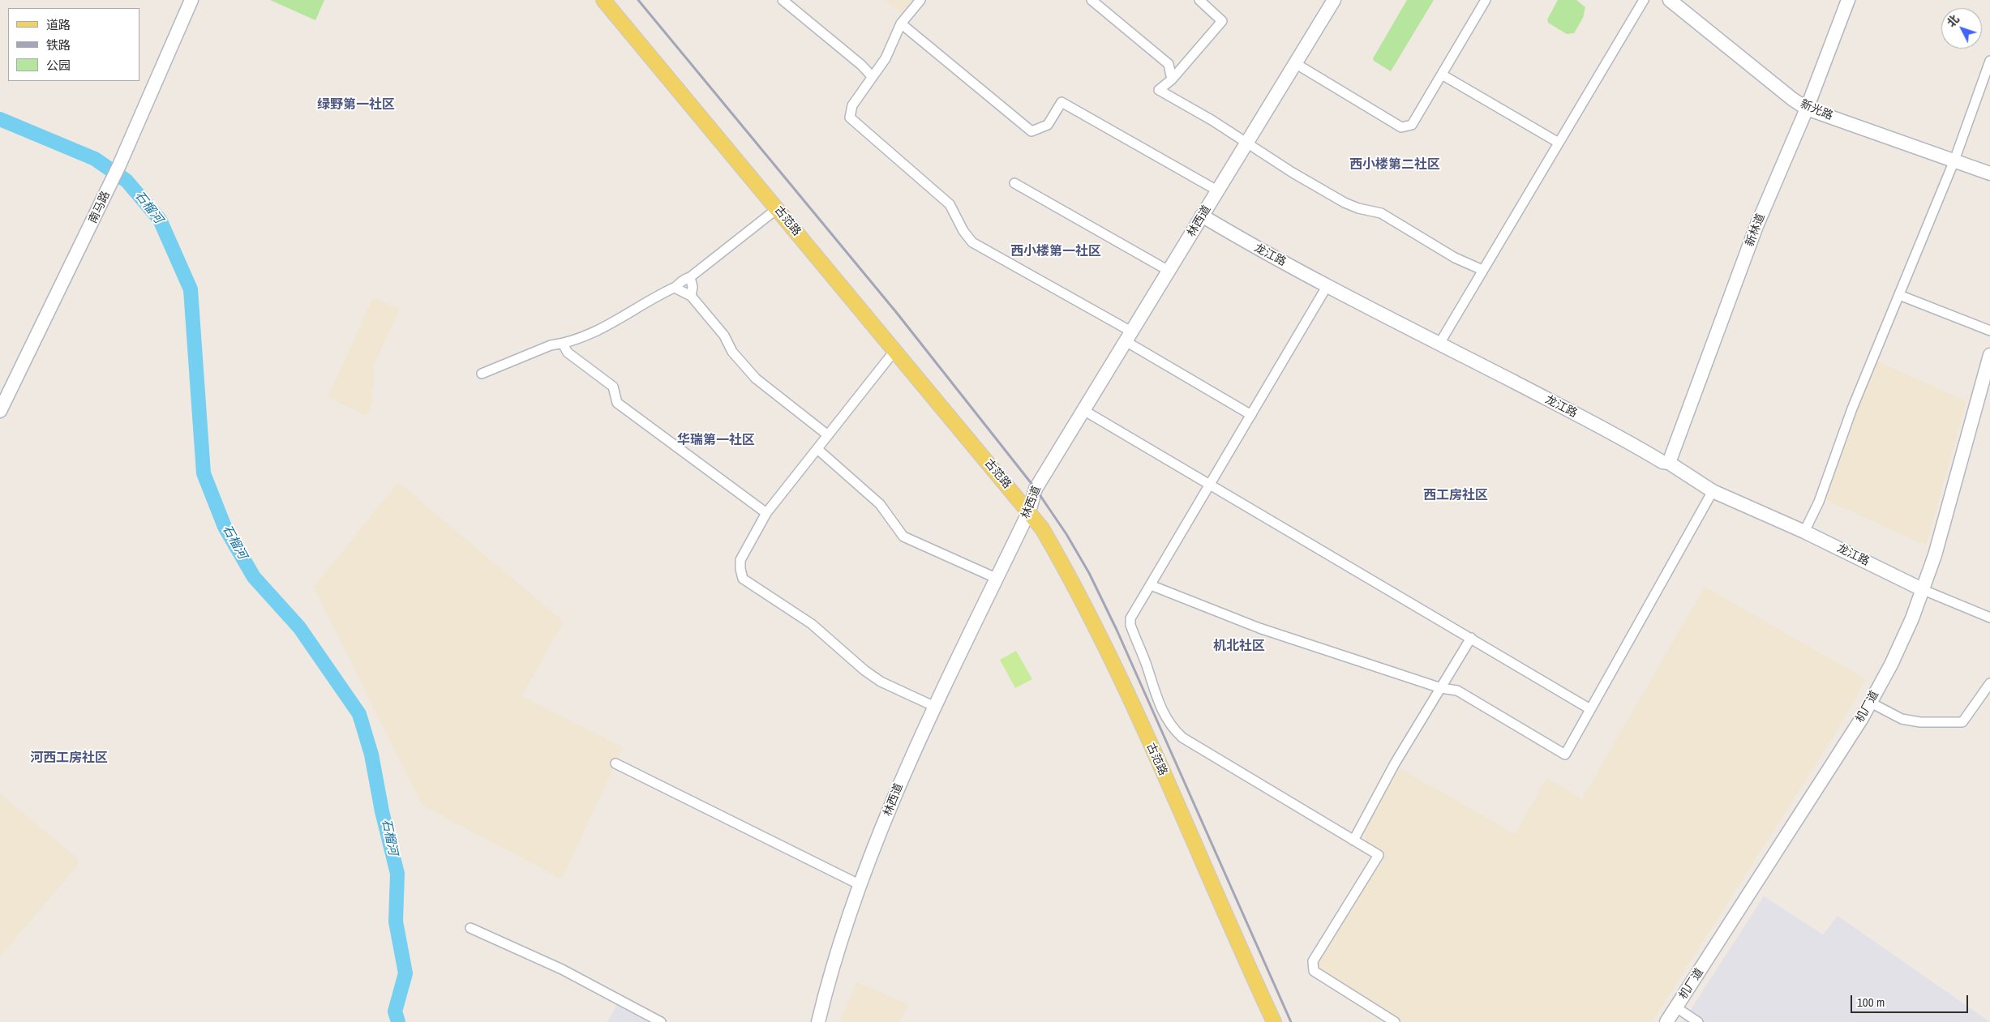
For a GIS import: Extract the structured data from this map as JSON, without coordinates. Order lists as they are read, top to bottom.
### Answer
{
  "streets": {
    "main road": ["古范路"],
    "street": [
      "新光路",
      "南马路",
      "林西道",
      "新林道",
      "龙江路",
      "机厂道"
    ]
  },
  "crossings": [
    ["新光路", "新林道"],
    ["古范路", "林西道"],
    ["林西道", "龙江路"],
    ["新林道", "龙江路"],
    ["龙江路", "机厂道"]
  ],
  "districts": [
    "绿野第一社区",
    "西小楼第二社区",
    "西小楼第一社区",
    "华瑞第一社区",
    "西工房社区",
    "机北社区",
    "河西工房社区"
  ],
  "water": ["石榴河"],
  "legend": ["道路", "铁路", "公园"],
  "scale_bar": "100 m",
  "north": "top left"
}
